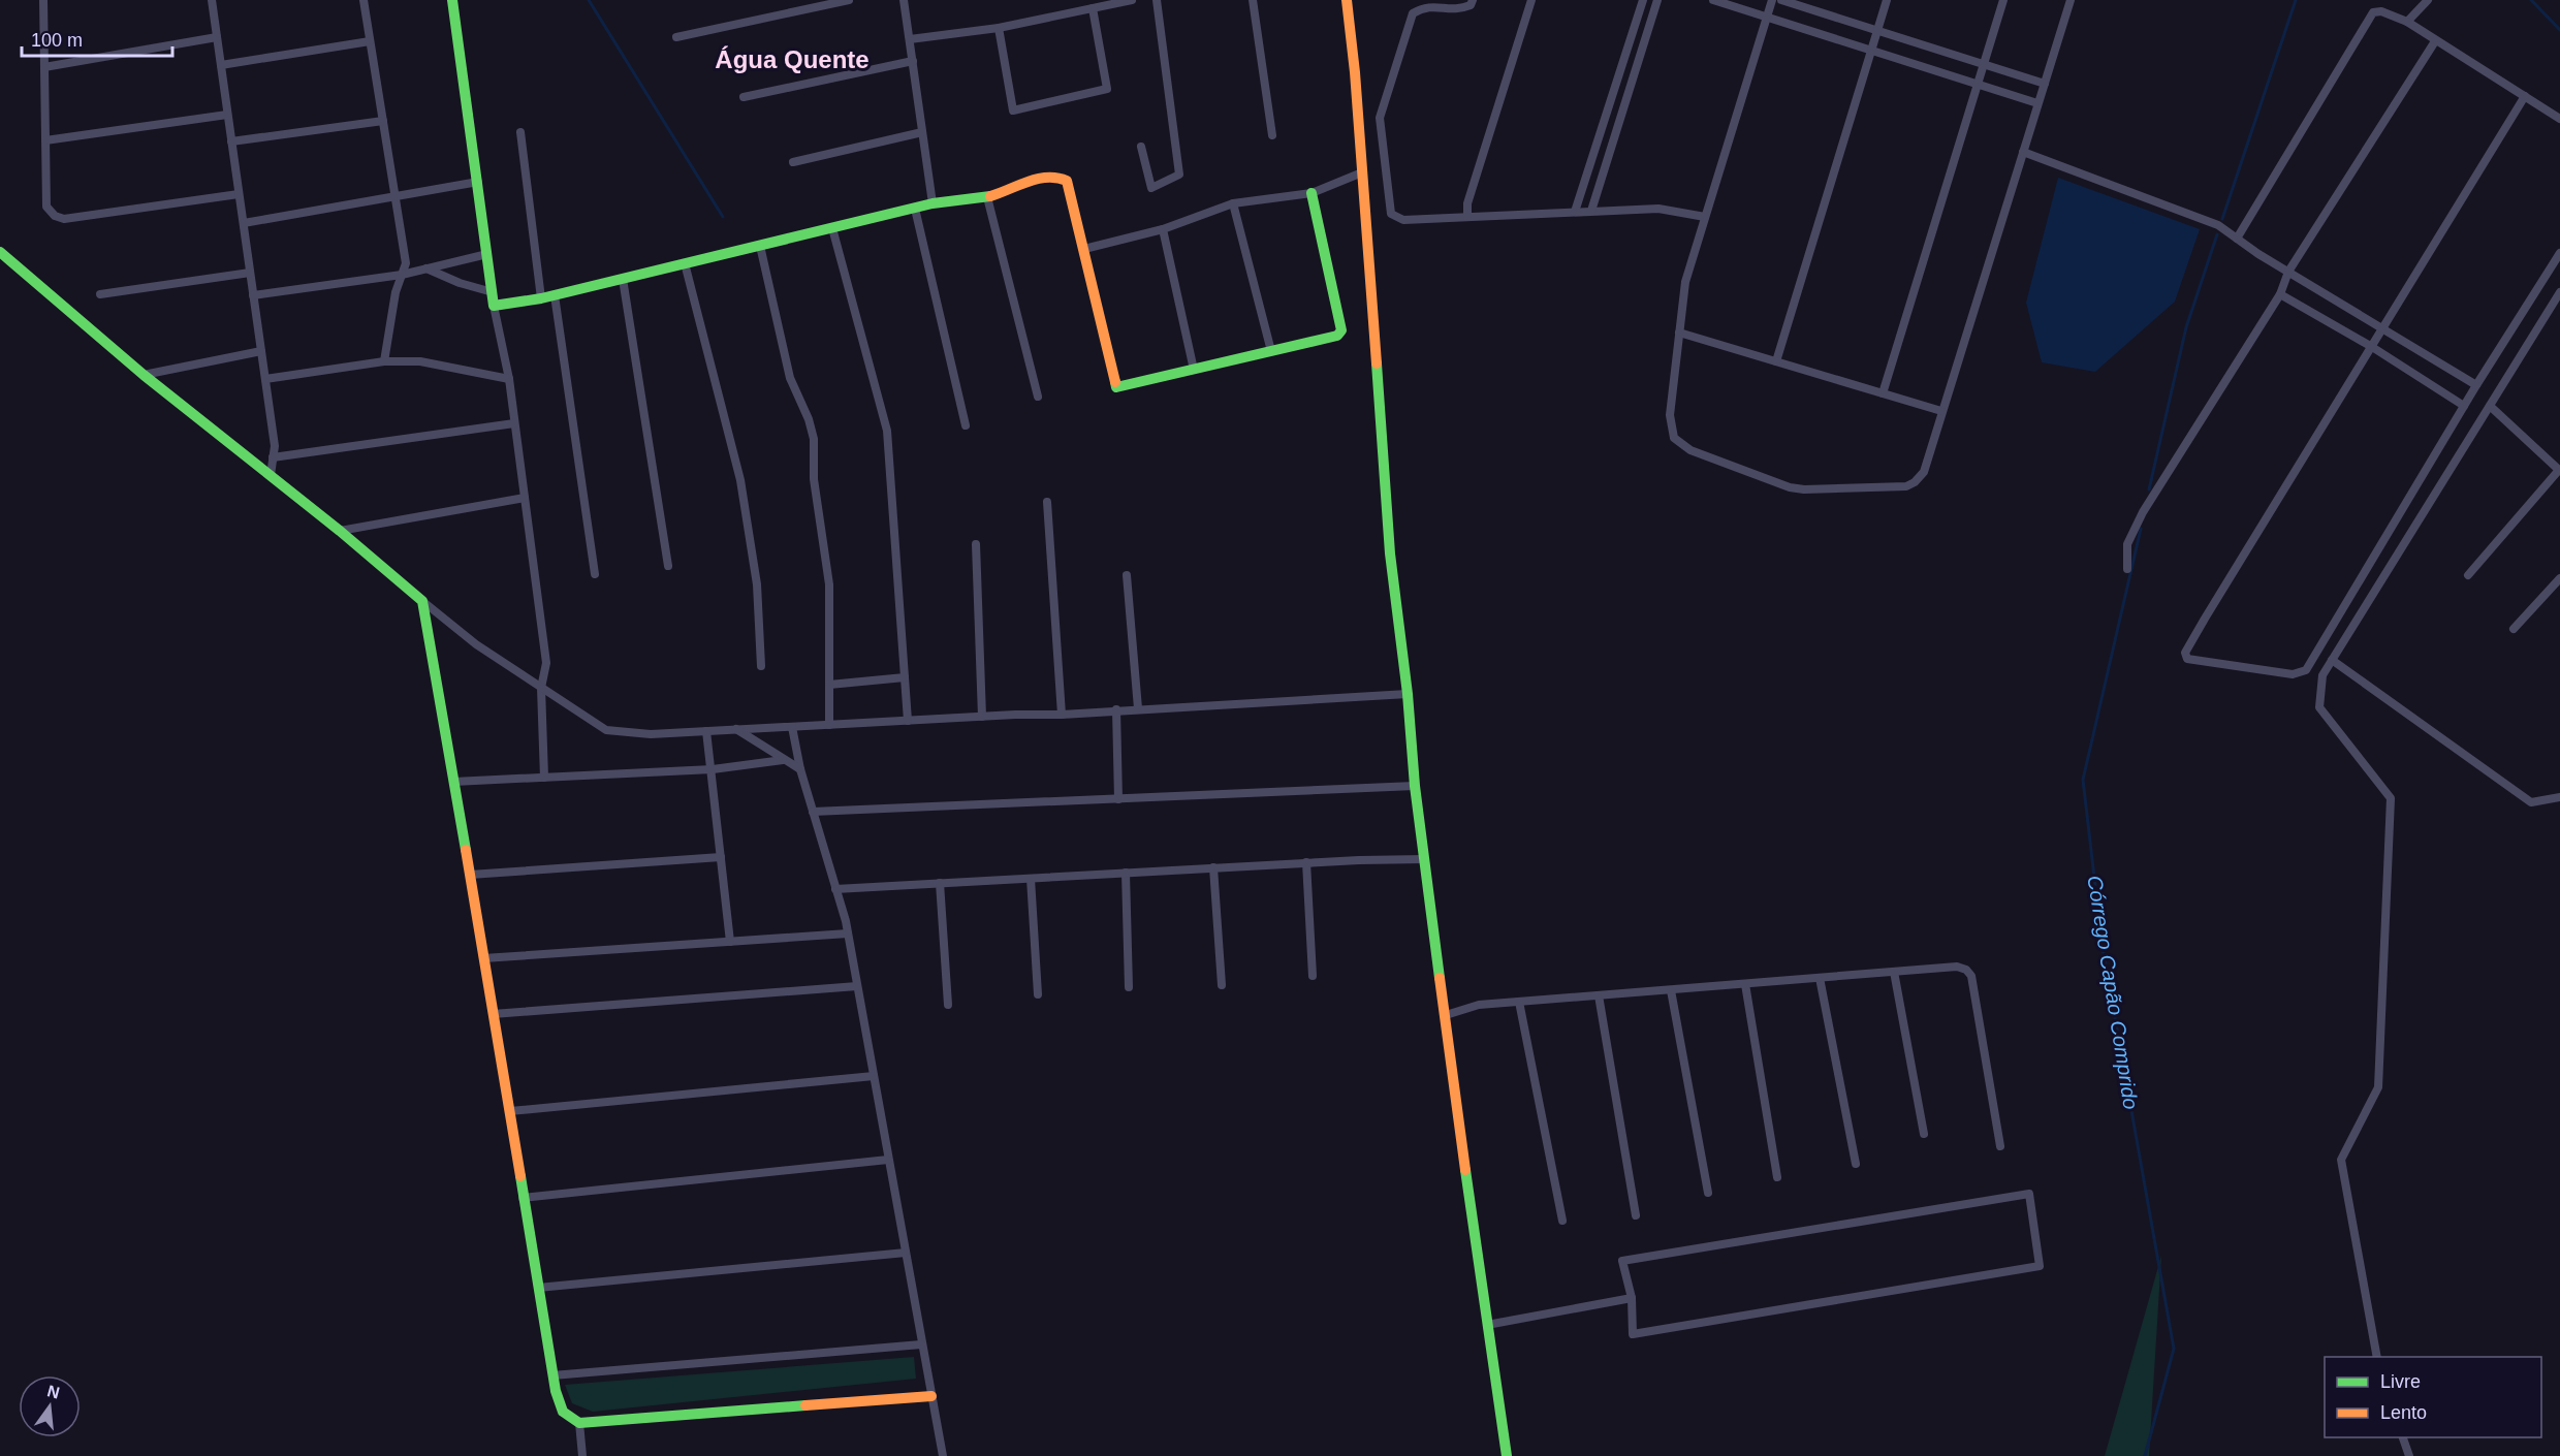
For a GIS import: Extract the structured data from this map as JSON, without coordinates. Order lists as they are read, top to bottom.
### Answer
{
  "districts": ["Água Quente"],
  "water": ["Córrego Capão Comprido"],
  "legend": ["Livre", "Lento"],
  "scale_bar": "100 m",
  "north": "top"
}
